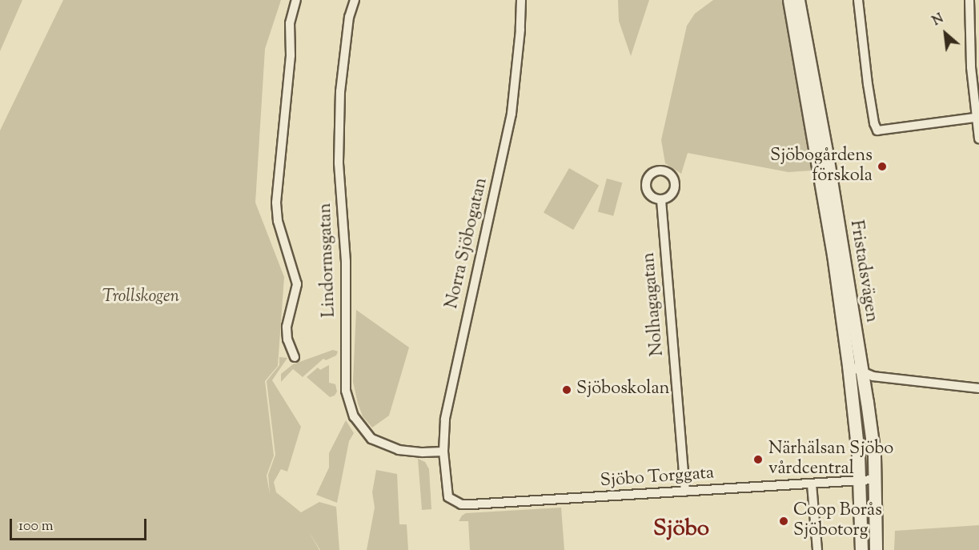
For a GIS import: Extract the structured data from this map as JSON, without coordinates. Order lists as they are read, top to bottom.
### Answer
{
  "streets": {
    "street": [
      "Norra Sjöbogatan",
      "Lindormsgatan",
      "Fristadsvägen",
      "Nolhagagatan",
      "Sjöbo Torggata"
    ]
  },
  "crossings": [
    ["Norra Sjöbogatan", "Lindormsgatan"],
    ["Norra Sjöbogatan", "Sjöbo Torggata"],
    ["Fristadsvägen", "Sjöbo Torggata"],
    ["Nolhagagatan", "Sjöbo Torggata"]
  ],
  "districts": ["Sjöbo"],
  "parks": ["Trollskogen"],
  "places": [
    "Sjöbogårdens förskola",
    "Sjöboskolan",
    "Närhälsan Sjöbo vårdcentral",
    "Coop Borås Sjöbotorg"
  ],
  "scale_bar": "100 m",
  "north": "top left"
}
